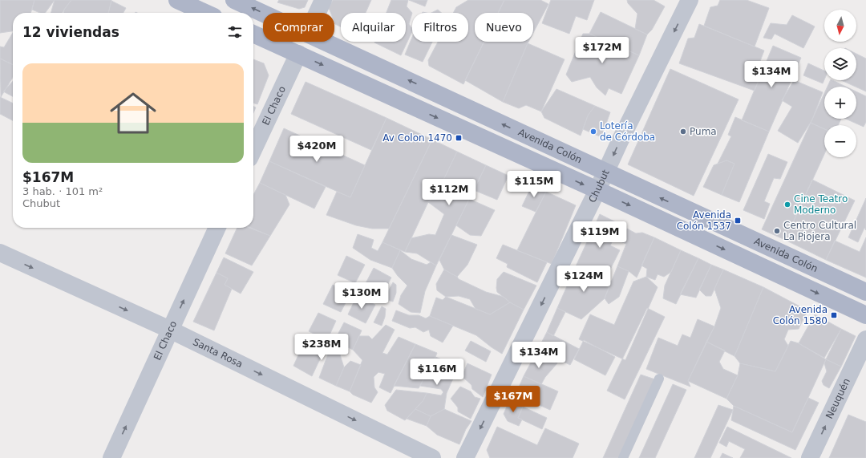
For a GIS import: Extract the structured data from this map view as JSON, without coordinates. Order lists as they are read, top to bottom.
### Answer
{
  "streets": {
    "main road": ["Avenida Colón"],
    "street": [
      "El Chaco",
      "Chubut",
      "Santa Rosa",
      "Neuquén"
    ]
  },
  "crossings": [
    ["El Chaco", "Avenida Colón"],
    ["El Chaco", "Santa Rosa"],
    ["Avenida Colón", "Chubut"]
  ],
  "one_way": [
    "El Chaco",
    "Chubut",
    "Santa Rosa",
    "Neuquén"
  ],
  "places": {
    "other": [
      "Lotería de Córdoba",
      "Puma",
      "Cine Teatro Moderno",
      "Centro Cultural La Piojera"
    ],
    "transit": ["Av Colon 1470", "Avenida Colón 1537", "Avenida Colón 1580"]
  },
  "north": "bottom",
  "page": {
    "map_buttons": ["+", "−"],
    "chip": [
      "Comprar",
      "Alquilar",
      "Filtros",
      "Nuevo"
    ],
    "heading": "12 viviendas",
    "price": [
      "$172M",
      "$134M",
      "$420M",
      "$115M",
      "$112M",
      "$119M",
      "$124M",
      "$130M",
      "$238M",
      "$134M",
      "$116M",
      "$167M"
    ],
    "list": [
      {
        "name": "$167M",
        "note": "3 hab. · 101 m² · Chubut"
      }
    ]
  }
}
